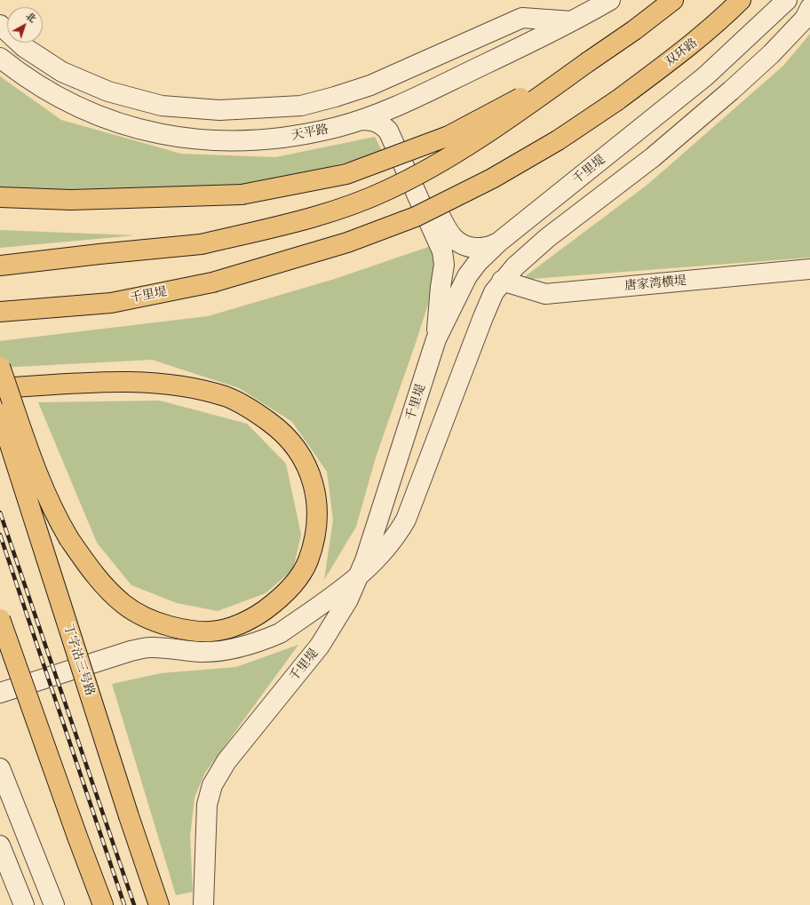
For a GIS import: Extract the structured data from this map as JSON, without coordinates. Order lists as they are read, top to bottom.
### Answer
{
  "streets": {
    "main road": ["双环路", "千里堤", "丁字沽三号路"],
    "street": ["天平路", "唐家湾横堤"]
  },
  "crossings": [
    ["双环路", "千里堤"]
  ],
  "north": "top right"
}
